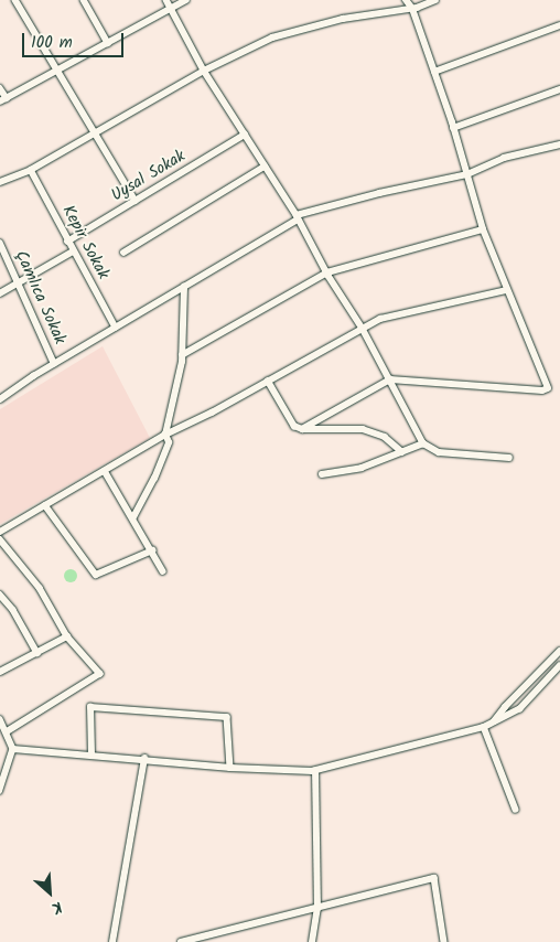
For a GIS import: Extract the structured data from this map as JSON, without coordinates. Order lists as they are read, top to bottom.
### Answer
{
  "streets": {
    "street": ["Uysal Sokak", "Kepir Sokak", "Çamlıca Sokak"]
  },
  "crossings": [
    ["Uysal Sokak", "Kepir Sokak"]
  ],
  "scale_bar": "100 m",
  "north": "bottom right"
}
